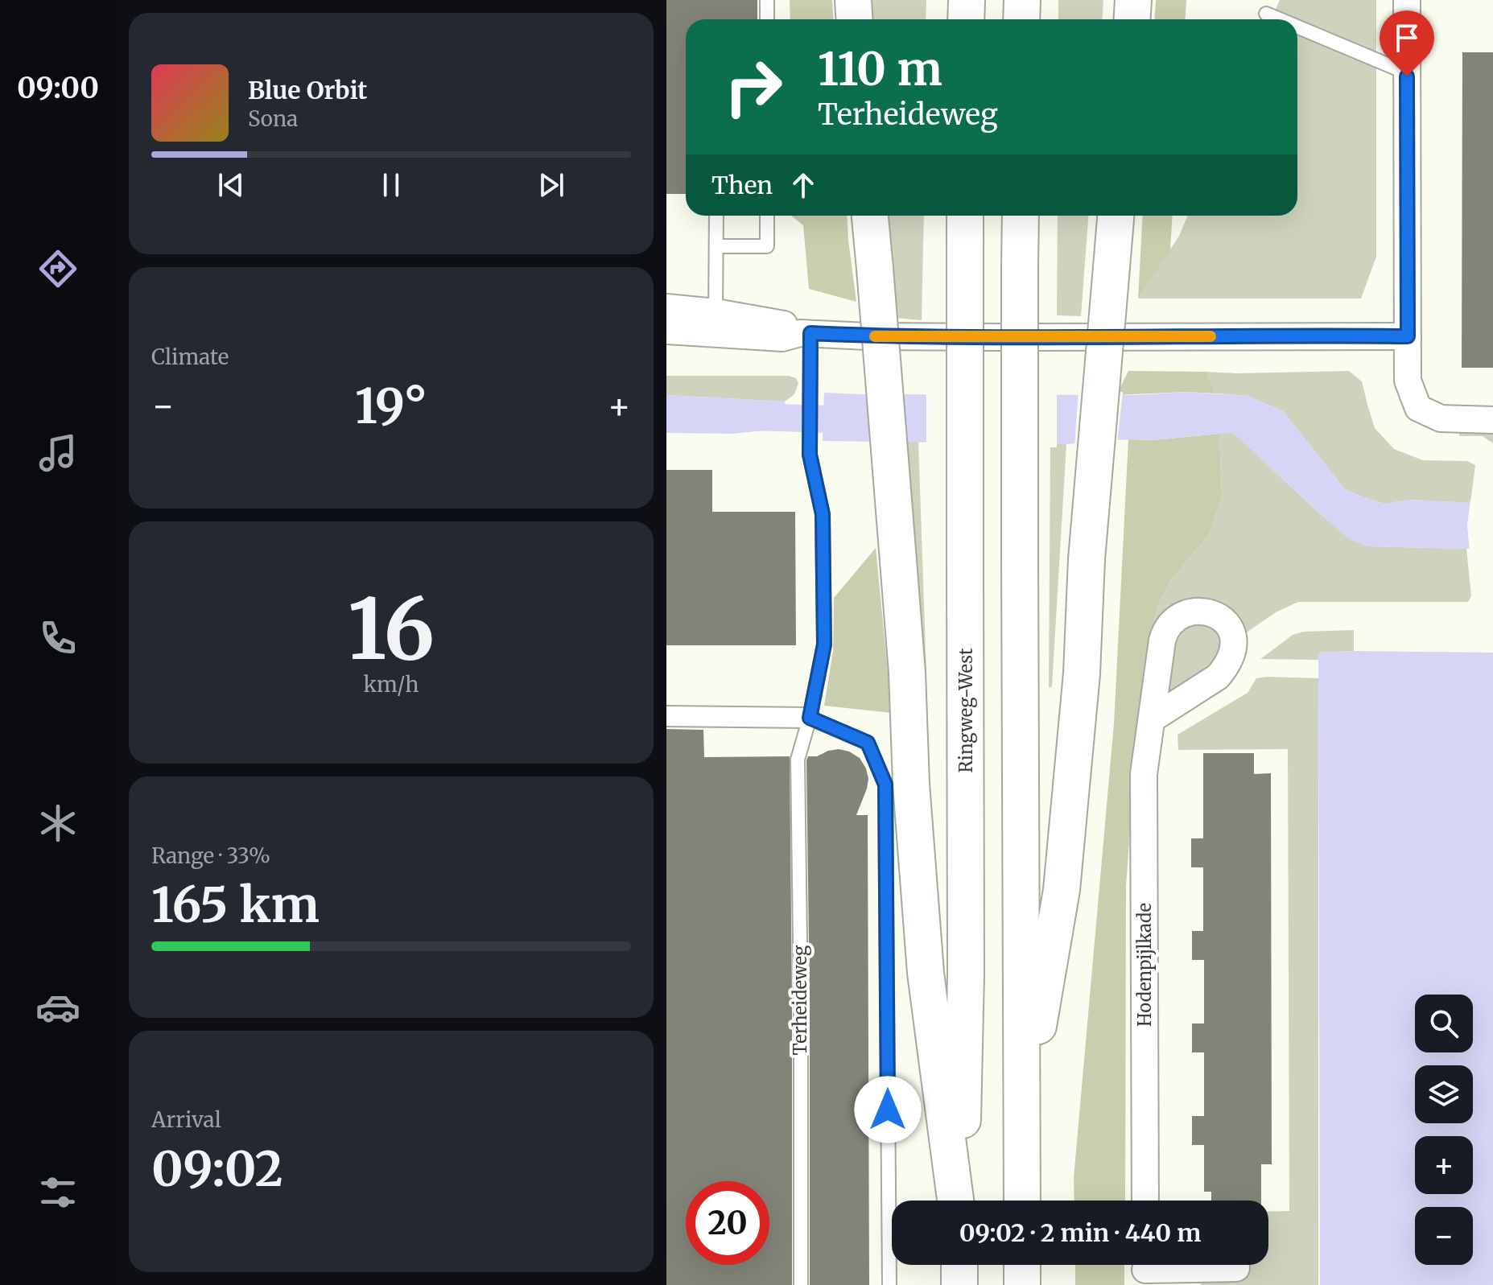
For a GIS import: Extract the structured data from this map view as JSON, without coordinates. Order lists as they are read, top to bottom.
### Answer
{
  "streets": {
    "highway": ["Ringweg-West"],
    "street": ["Hodenpijlkade"],
    "lane": ["Terheideweg"]
  },
  "page": {
    "tabs": "09:00",
    "turn": ["110 m", "Terheideweg"],
    "song": ["Blue Orbit", "Sona"],
    "then": "Then",
    "tile": [
      "Climate",
      ["16", "km/h"],
      ["Range · 33%", "165 km"],
      ["Arrival", "09:02"]
    ],
    "heat": ["−", "19°", "+"],
    "map_buttons": ["+", "−"],
    "limit": "20",
    "trip": "09:02 · 2 min · 440 m"
  }
}
